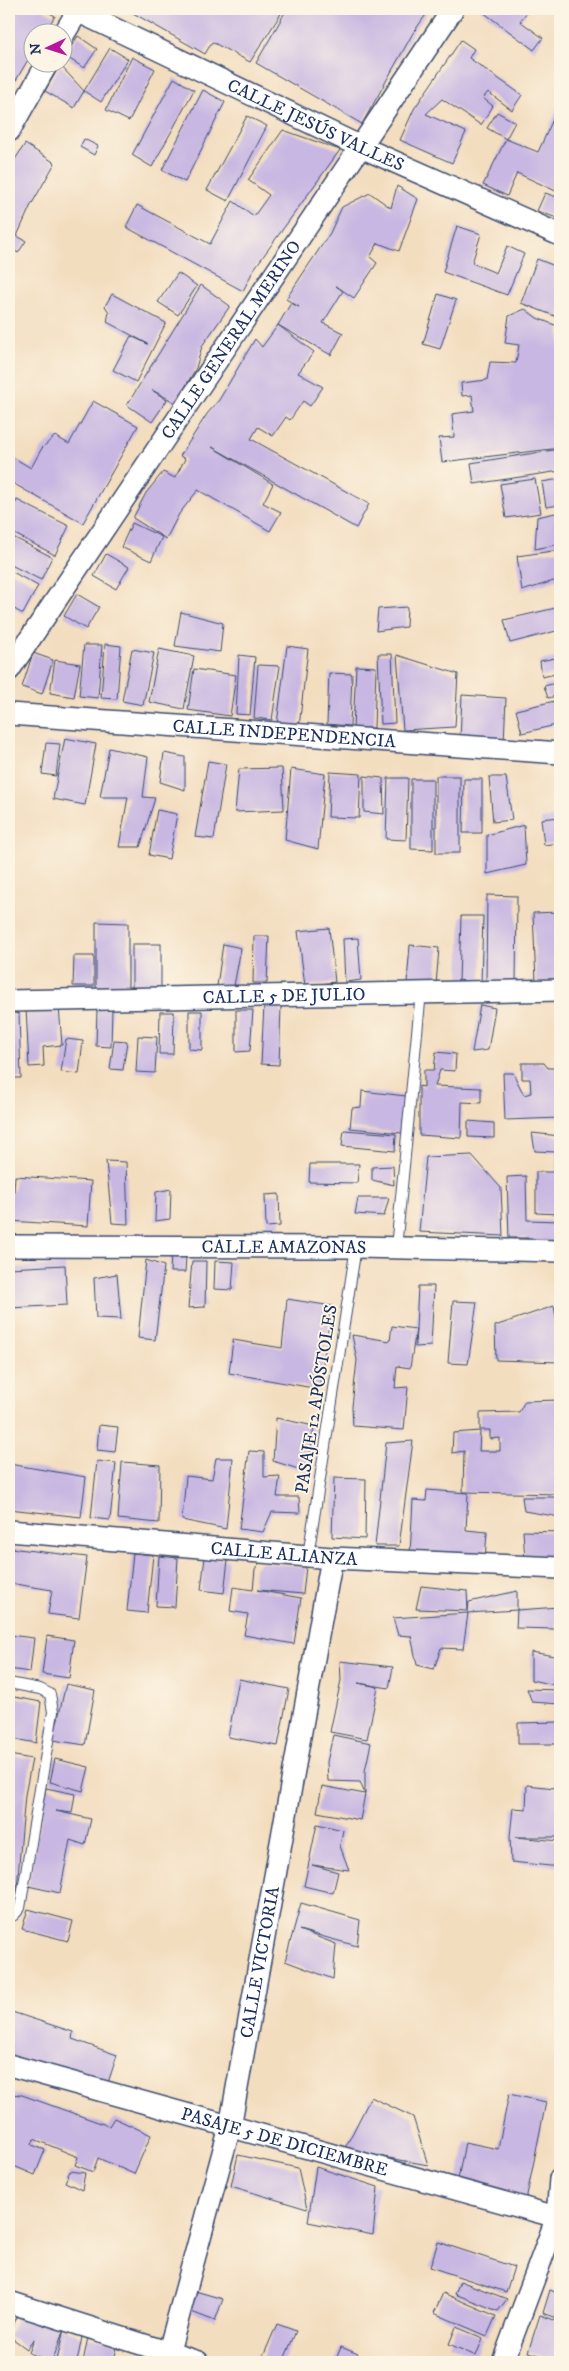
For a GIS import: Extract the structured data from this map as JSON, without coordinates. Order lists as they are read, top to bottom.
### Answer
{
  "streets": {
    "street": [
      "CALLE JESÚS VALLES",
      "CALLE GENERAL MERINO",
      "CALLE INDEPENDENCIA",
      "CALLE 5 DE JULIO",
      "CALLE AMAZONAS",
      "CALLE ALIANZA",
      "CALLE VICTORIA",
      "PASAJE 5 DE DICIEMBRE"
    ],
    "lane": ["PASAJE 12 APÓSTOLES"]
  },
  "crossings": [
    ["CALLE JESÚS VALLES", "CALLE GENERAL MERINO"],
    ["CALLE AMAZONAS", "PASAJE 12 APÓSTOLES"],
    ["PASAJE 12 APÓSTOLES", "CALLE ALIANZA"],
    ["CALLE ALIANZA", "CALLE VICTORIA"],
    ["CALLE VICTORIA", "PASAJE 5 DE DICIEMBRE"]
  ],
  "north": "left"
}
